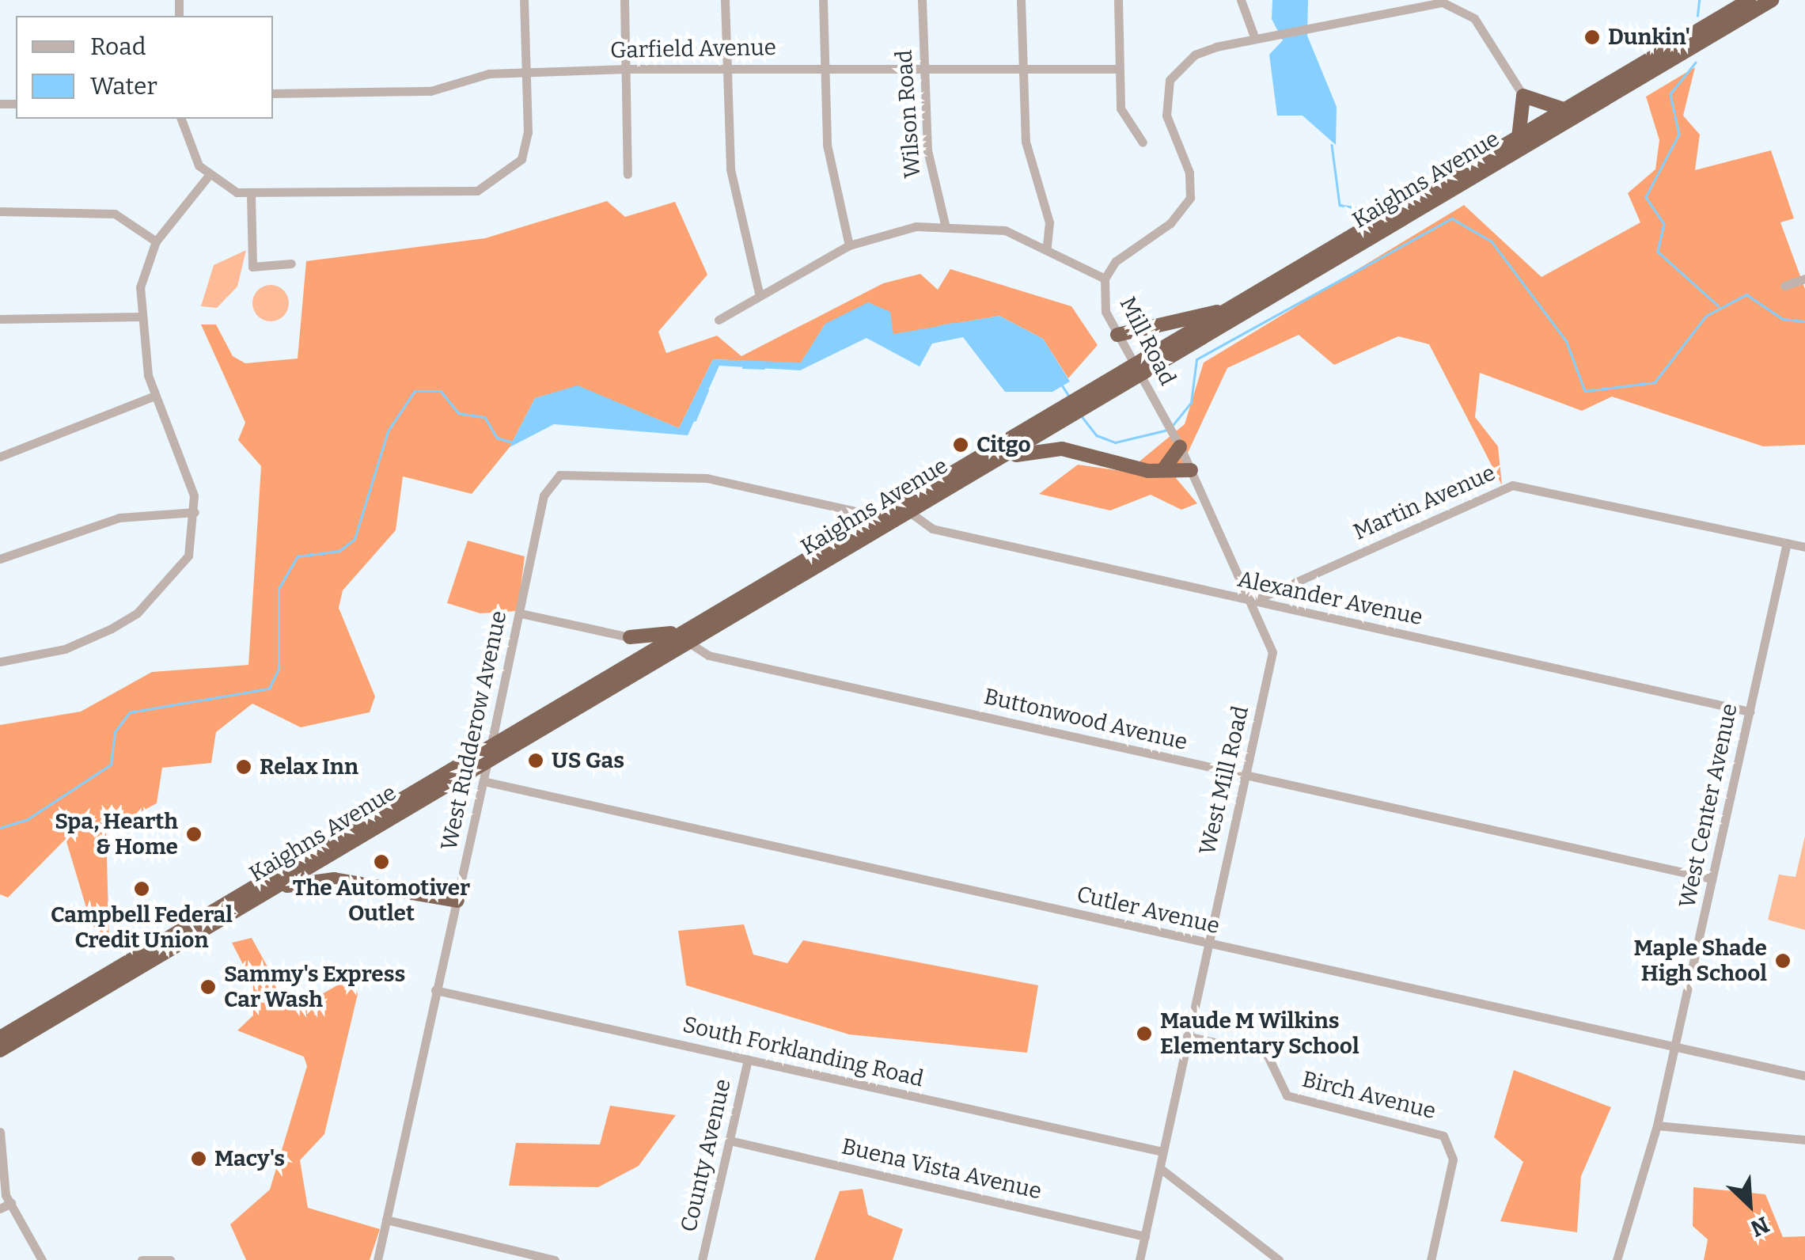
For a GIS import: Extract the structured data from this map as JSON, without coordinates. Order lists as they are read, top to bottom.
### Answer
{
  "streets": {
    "highway": ["Kaighns Avenue"],
    "street": [
      "Garfield Avenue",
      "Wilson Road",
      "Mill Road",
      "Martin Avenue",
      "Alexander Avenue",
      "Buttonwood Avenue",
      "West Rudderow Avenue",
      "West Mill Road",
      "West Center Avenue",
      "Cutler Avenue",
      "South Forklanding Road",
      "Birch Avenue",
      "County Avenue",
      "Buena Vista Avenue"
    ]
  },
  "crossings": [
    ["Garfield Avenue", "Wilson Road"],
    ["Kaighns Avenue", "Mill Road"],
    ["Kaighns Avenue", "Alexander Avenue"],
    ["Kaighns Avenue", "Buttonwood Avenue"],
    ["Kaighns Avenue", "West Rudderow Avenue"],
    ["Mill Road", "West Mill Road"],
    ["Martin Avenue", "Alexander Avenue"],
    ["Martin Avenue", "West Mill Road"],
    ["Martin Avenue", "West Center Avenue"],
    ["Alexander Avenue", "West Mill Road"],
    ["Alexander Avenue", "West Center Avenue"],
    ["Buttonwood Avenue", "West Mill Road"],
    ["Buttonwood Avenue", "West Center Avenue"],
    ["West Rudderow Avenue", "Cutler Avenue"],
    ["West Rudderow Avenue", "South Forklanding Road"],
    ["West Mill Road", "Cutler Avenue"],
    ["West Mill Road", "South Forklanding Road"],
    ["West Mill Road", "Birch Avenue"],
    ["West Mill Road", "Buena Vista Avenue"],
    ["West Center Avenue", "Cutler Avenue"],
    ["South Forklanding Road", "County Avenue"],
    ["County Avenue", "Buena Vista Avenue"]
  ],
  "places": [
    "Dunkin'",
    "Citgo",
    "US Gas",
    "Relax Inn",
    "Spa, Hearth & Home",
    "The Automotiver Outlet",
    "Campbell Federal Credit Union",
    "Maple Shade High School",
    "Sammy's Express Car Wash",
    "Maude M Wilkins Elementary School",
    "Macy's"
  ],
  "legend": ["Road", "Water"],
  "north": "bottom right"
}
